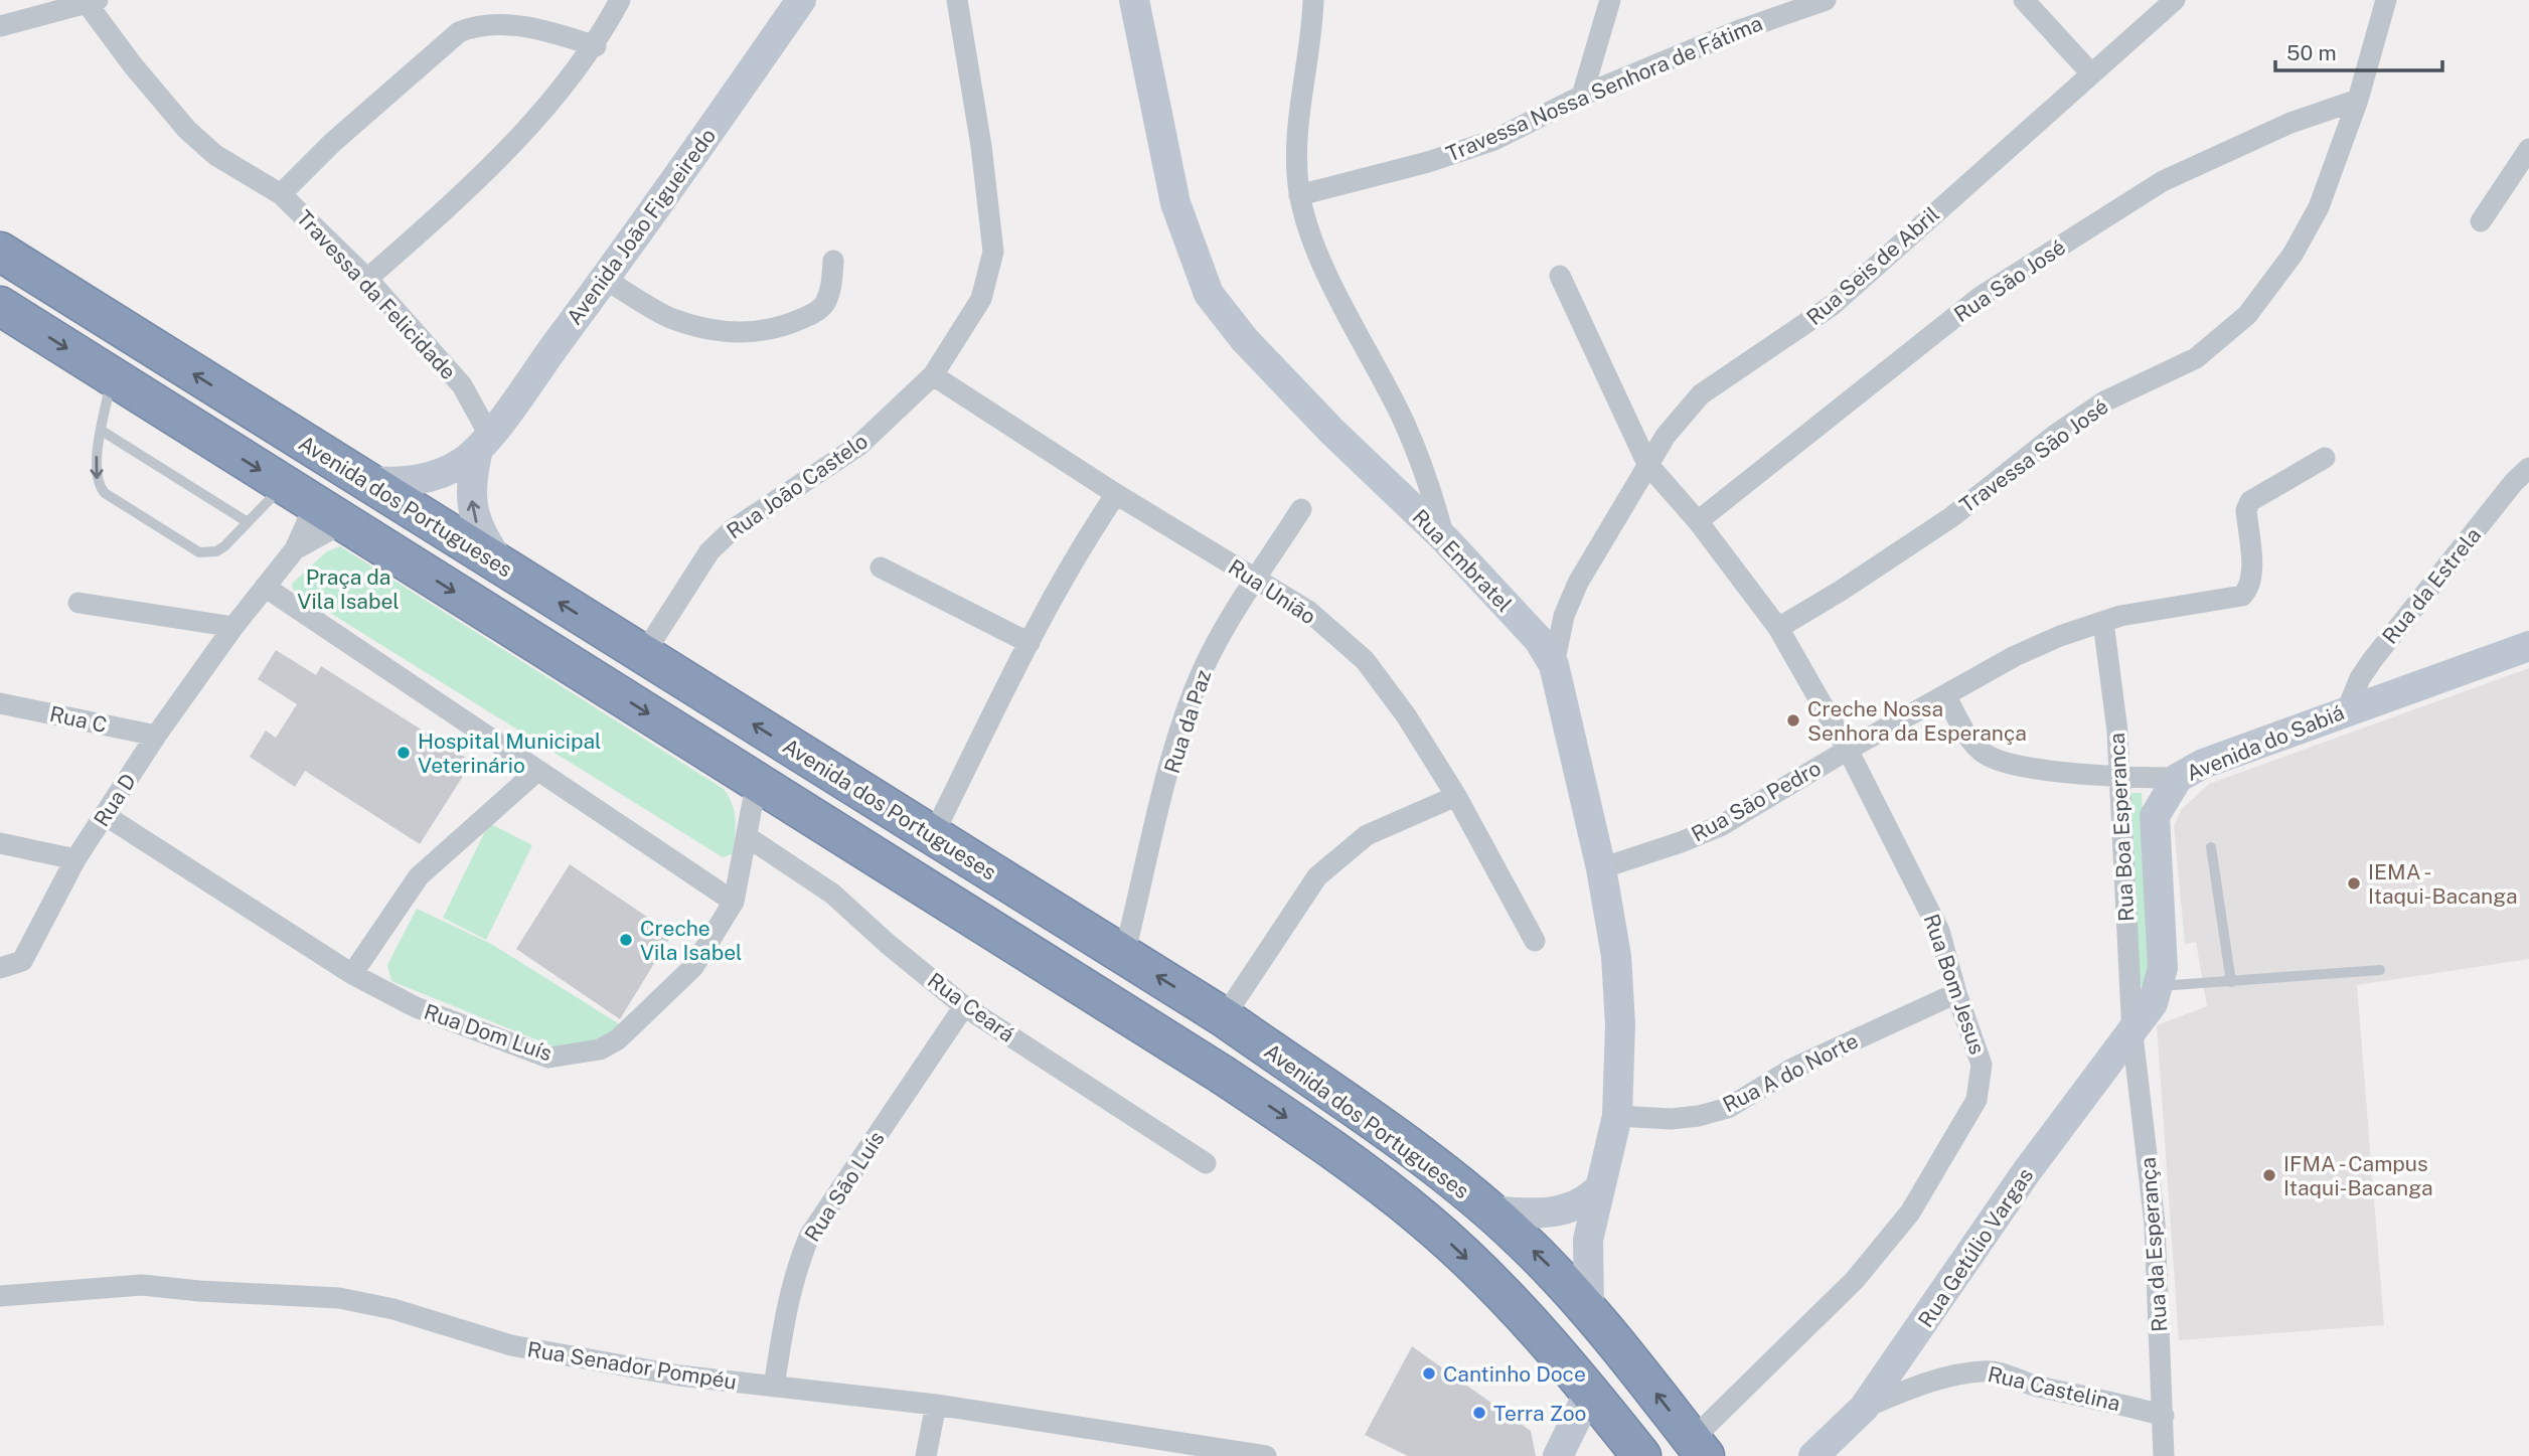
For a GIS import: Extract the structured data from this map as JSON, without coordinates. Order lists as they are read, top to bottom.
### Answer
{
  "streets": {
    "highway": ["Avenida dos Portugueses"],
    "main road": [
      "Avenida João Figueiredo",
      "Rua Embratel",
      "Avenida do Sabiá",
      "Rua Getúlio Vargas"
    ],
    "street": [
      "Travessa Nossa Senhora de Fátima",
      "Rua Seis de Abril",
      "Rua São José",
      "Travessa da Felicidade",
      "Travessa São José",
      "Rua João Castelo",
      "Rua da Estrela",
      "Rua União",
      "Rua C",
      "Rua da Paz",
      "Rua D",
      "Rua São Pedro",
      "Rua Boa Esperanca",
      "Rua Bom Jesus",
      "Rua Ceará",
      "Rua Dom Luís",
      "Rua A do Norte",
      "Rua São Luís",
      "Rua da Esperança",
      "Rua Senador Pompéu",
      "Rua Castelina"
    ]
  },
  "crossings": [
    ["Avenida João Figueiredo", "Travessa da Felicidade"],
    ["Avenida João Figueiredo", "Avenida dos Portugueses"],
    ["Rua Seis de Abril", "Rua Embratel"],
    ["Rua Seis de Abril", "Rua Bom Jesus"],
    ["Rua São José", "Travessa São José"],
    ["Rua São José", "Rua Bom Jesus"],
    ["Travessa São José", "Rua Bom Jesus"],
    ["Rua João Castelo", "Avenida dos Portugueses"],
    ["Rua João Castelo", "Rua União"],
    ["Avenida dos Portugueses", "Rua Embratel"],
    ["Avenida dos Portugueses", "Rua da Paz"],
    ["Avenida dos Portugueses", "Rua D"],
    ["Avenida dos Portugueses", "Rua Bom Jesus"],
    ["Avenida dos Portugueses", "Rua Dom Luís"],
    ["Rua Embratel", "Rua São Pedro"],
    ["Rua Embratel", "Rua A do Norte"],
    ["Rua da Estrela", "Avenida do Sabiá"],
    ["Rua União", "Rua da Paz"],
    ["Rua C", "Rua D"],
    ["Avenida do Sabiá", "Rua Boa Esperanca"],
    ["Avenida do Sabiá", "Rua da Esperança"],
    ["Avenida do Sabiá", "Rua Getúlio Vargas"],
    ["Rua D", "Rua Dom Luís"],
    ["Rua São Pedro", "Rua Boa Esperanca"],
    ["Rua São Pedro", "Rua Bom Jesus"],
    ["Rua Boa Esperanca", "Rua da Esperança"],
    ["Rua Boa Esperanca", "Rua Getúlio Vargas"],
    ["Rua Bom Jesus", "Rua A do Norte"],
    ["Rua Ceará", "Rua Dom Luís"],
    ["Rua Ceará", "Rua São Luís"],
    ["Rua São Luís", "Rua Senador Pompéu"],
    ["Rua da Esperança", "Rua Getúlio Vargas"],
    ["Rua da Esperança", "Rua Castelina"],
    ["Rua Getúlio Vargas", "Rua Castelina"]
  ],
  "parks": ["Praça da Vila Isabel"],
  "places": [
    "Creche Nossa Senhora da Esperança",
    "Hospital Municipal Veterinário",
    "IEMA - Itaqui-Bacanga",
    "Creche Vila Isabel",
    "IFMA - Campus Itaqui-Bacanga",
    "Cantinho Doce",
    "Terra Zoo"
  ],
  "scale_bar": "50 m"
}
